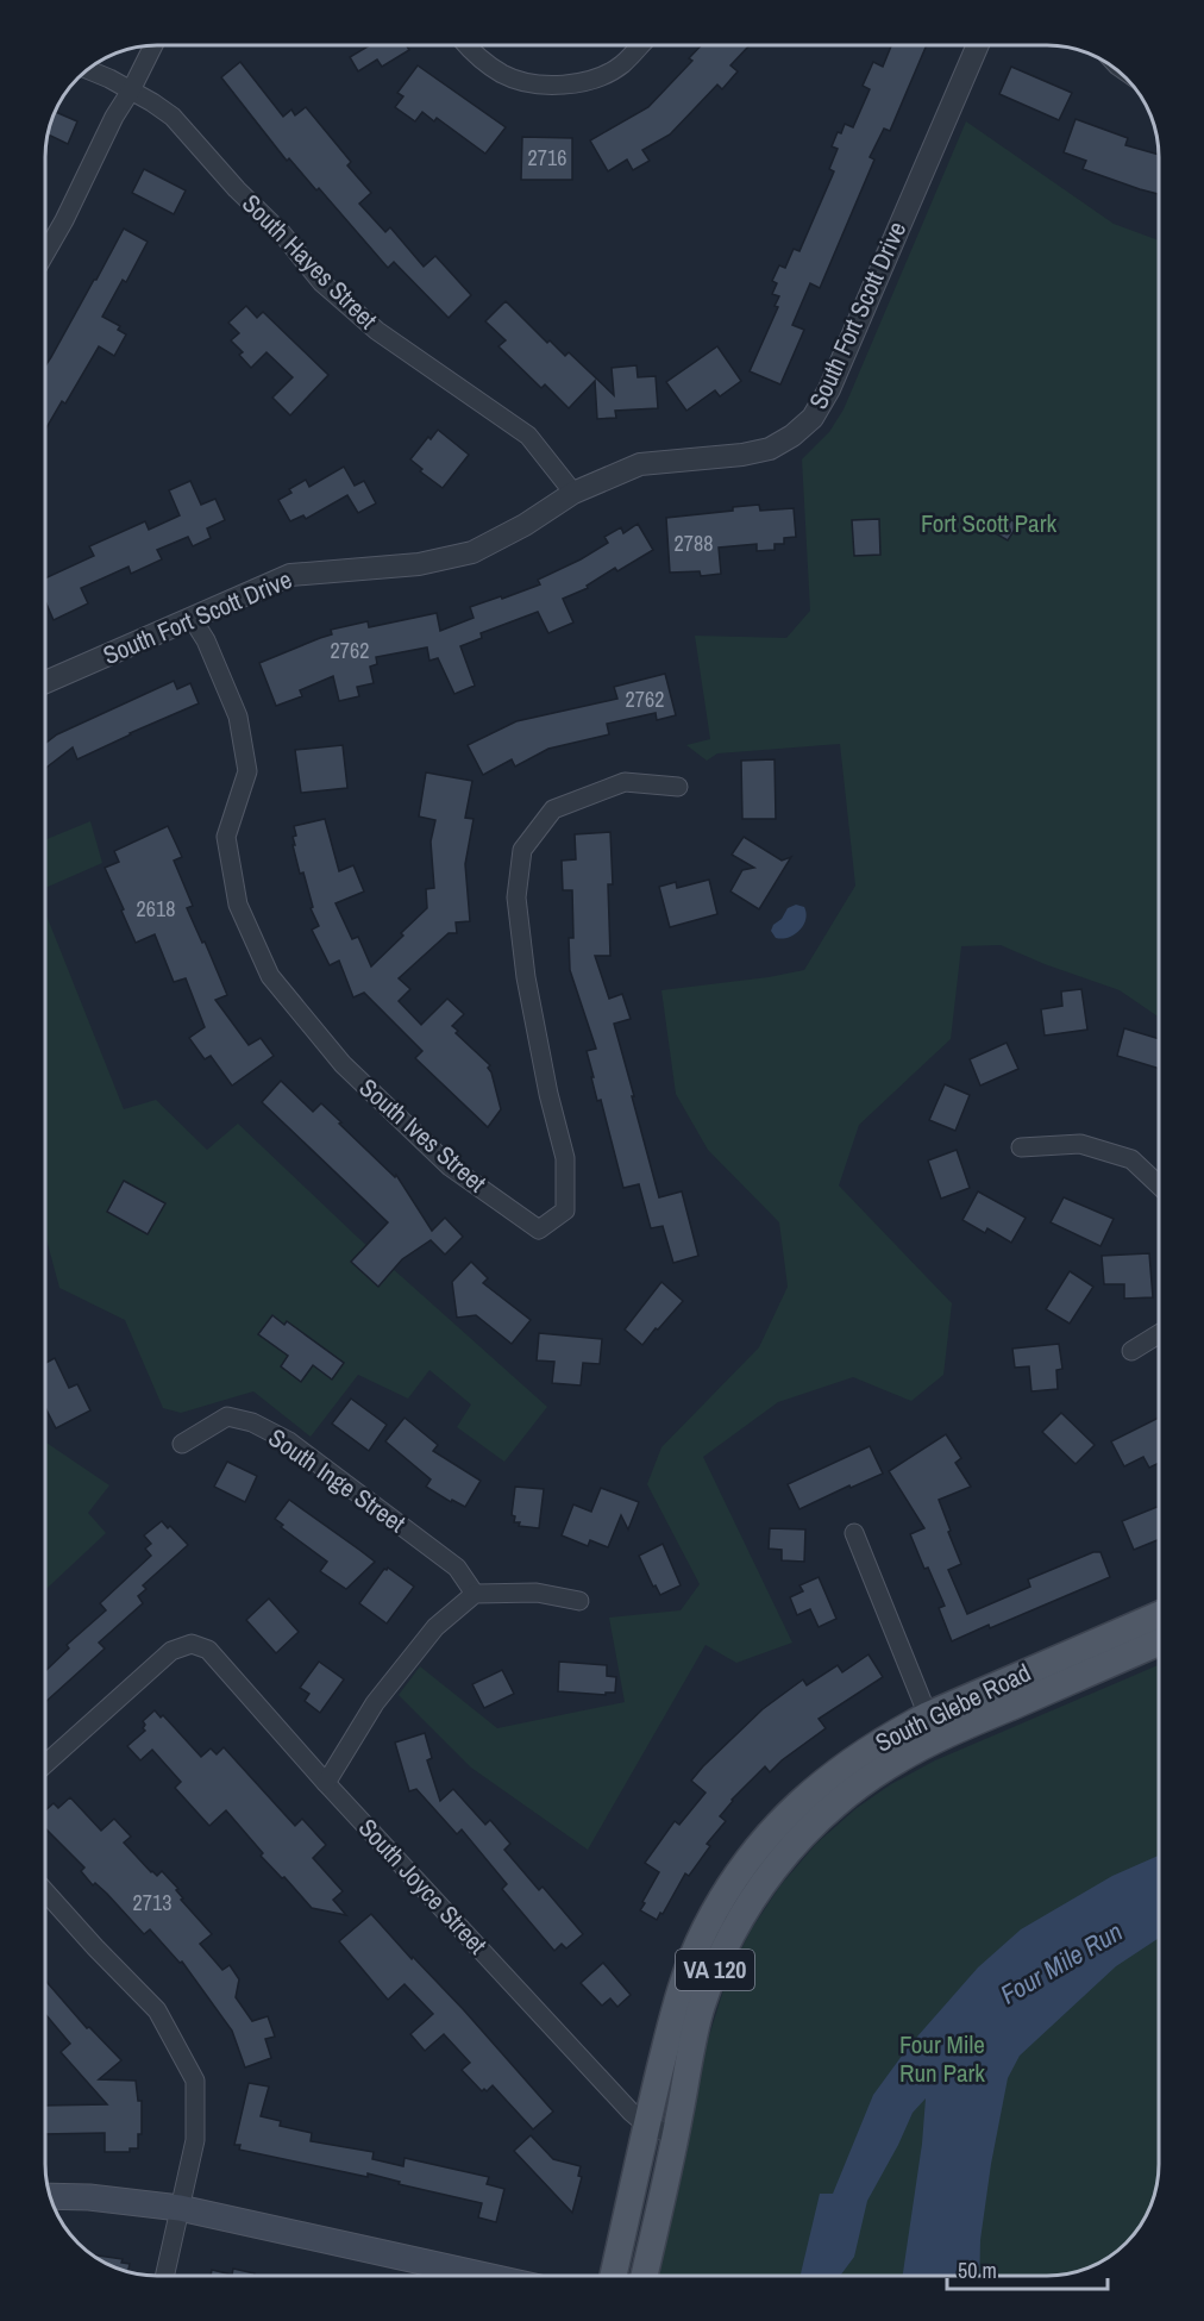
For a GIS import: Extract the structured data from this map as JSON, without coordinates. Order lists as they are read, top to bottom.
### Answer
{
  "streets": {
    "main road": ["South Glebe Road", "VA 120"],
    "street": [
      "South Hayes Street",
      "South Fort Scott Drive",
      "South Ives Street",
      "South Inge Street",
      "South Joyce Street"
    ]
  },
  "crossings": [
    ["South Hayes Street", "South Fort Scott Drive"],
    ["South Fort Scott Drive", "South Ives Street"],
    ["South Glebe Road", "South Joyce Street"]
  ],
  "water": ["Four Mile Run"],
  "parks": ["Fort Scott Park", "Four Mile Run Park"],
  "house_numbers": [
    "2716",
    "2788",
    "2762",
    "2762",
    "2618",
    "2713"
  ],
  "scale_bar": "50 m"
}
